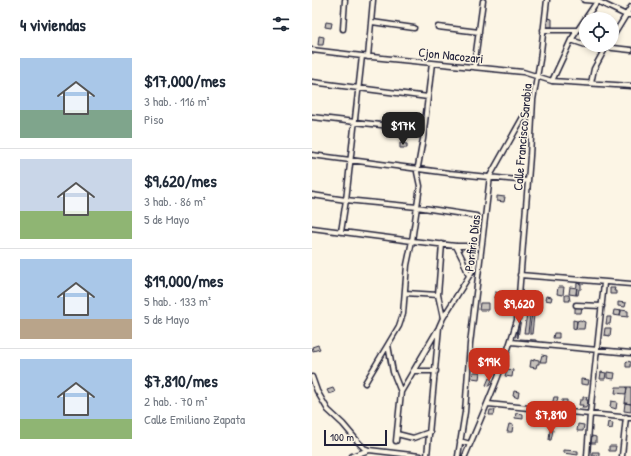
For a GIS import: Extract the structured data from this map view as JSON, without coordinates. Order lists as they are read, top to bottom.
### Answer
{
  "streets": {
    "street": ["Cjon Nacozari", "Calle Francisco Sarabia", "Porfirio Días"]
  },
  "crossings": [
    ["Cjon Nacozari", "Calle Francisco Sarabia"]
  ],
  "scale_bar": "100 m",
  "page": {
    "heading": "4 viviendas",
    "list": [
      {
        "name": "$17,000/mes",
        "note": "3 hab. · 116 m² · Piso"
      },
      {
        "name": "$9,620/mes",
        "note": "3 hab. · 86 m² · 5 de Mayo"
      },
      {
        "name": "$19,000/mes",
        "note": "5 hab. · 133 m² · 5 de Mayo"
      },
      {
        "name": "$7,810/mes",
        "note": "2 hab. · 70 m² · Calle Emiliano Zapata"
      }
    ],
    "price": [
      "$17K",
      "$9,620",
      "$19K",
      "$7,810"
    ],
    "scale": "100 m"
  }
}
